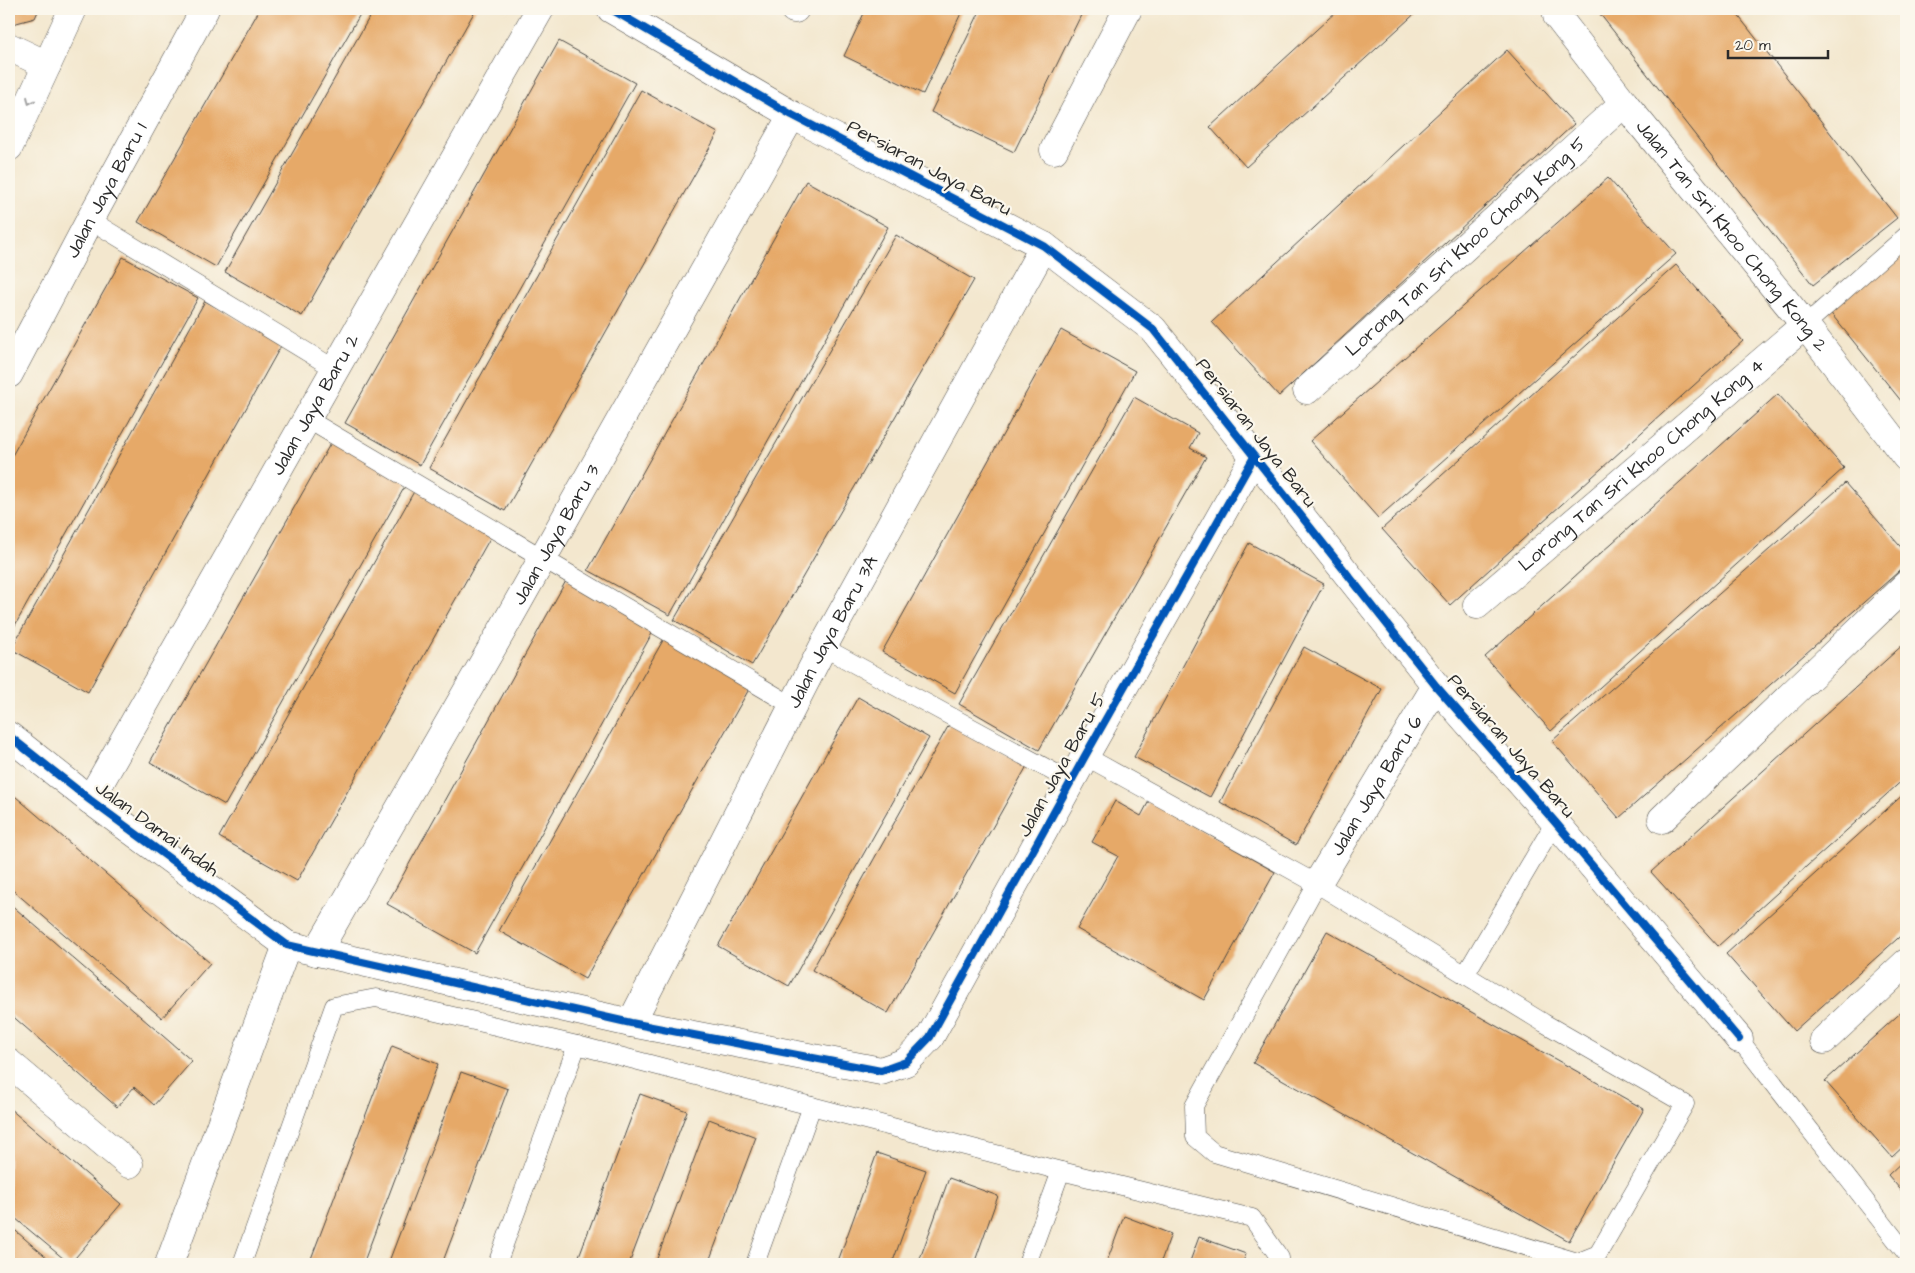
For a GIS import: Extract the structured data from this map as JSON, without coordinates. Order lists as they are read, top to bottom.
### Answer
{
  "streets": {
    "street": [
      "Persiaran Jaya Baru",
      "Jalan Jaya Baru 1",
      "Jalan Tan Sri Khoo Chong Kong 2",
      "Lorong Tan Sri Khoo Chong Kong 5",
      "Jalan Jaya Baru 2",
      "Lorong Tan Sri Khoo Chong Kong 4",
      "Jalan Jaya Baru 3",
      "Jalan Jaya Baru 3A",
      "Jalan Jaya Baru 5",
      "Jalan Jaya Baru 6",
      "Jalan Damai Indah"
    ]
  },
  "crossings": [
    ["Persiaran Jaya Baru", "Jalan Jaya Baru 3"],
    ["Persiaran Jaya Baru", "Jalan Jaya Baru 3A"],
    ["Persiaran Jaya Baru", "Jalan Jaya Baru 5"],
    ["Persiaran Jaya Baru", "Jalan Jaya Baru 6"],
    ["Jalan Tan Sri Khoo Chong Kong 2", "Lorong Tan Sri Khoo Chong Kong 5"],
    ["Jalan Tan Sri Khoo Chong Kong 2", "Lorong Tan Sri Khoo Chong Kong 4"],
    ["Jalan Jaya Baru 2", "Jalan Damai Indah"],
    ["Jalan Jaya Baru 3A", "Jalan Jaya Baru 5"]
  ],
  "scale_bar": "20 m"
}
